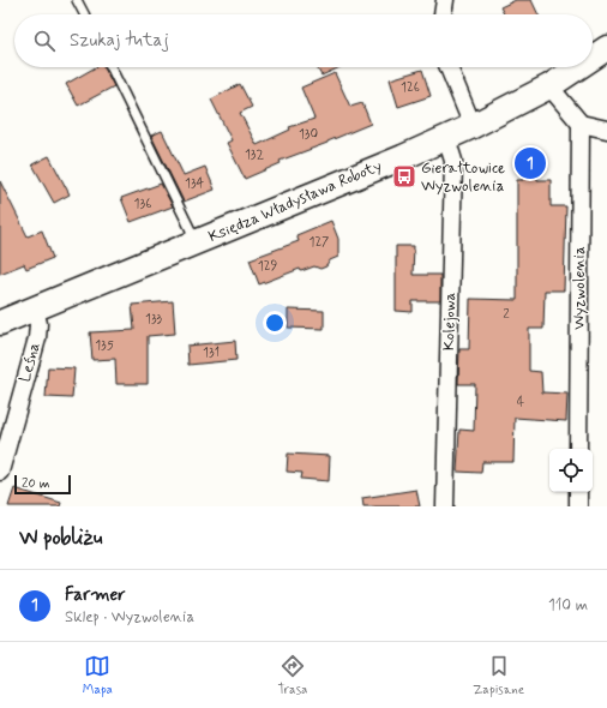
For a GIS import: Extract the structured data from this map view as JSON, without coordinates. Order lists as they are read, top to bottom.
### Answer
{
  "streets": {
    "main road": ["Księdza Władysława Roboty"],
    "street": ["Wyzwolenia", "Kolejowa", "Leśna"]
  },
  "crossings": [
    ["Księdza Władysława Roboty", "Kolejowa"],
    ["Księdza Władysława Roboty", "Leśna"]
  ],
  "places": {
    "bus stop": ["Gierałtowice Wyzwolenia"]
  },
  "house_numbers": [
    "126",
    "130",
    "132",
    "134",
    "136",
    "127",
    "129",
    "2",
    "133",
    "135",
    "131",
    "4"
  ],
  "scale_bar": "20 m",
  "page": {
    "search": "Szukaj tutaj",
    "pins": "1",
    "scale": "20 m",
    "heading": "W pobliżu",
    "list": [
      {
        "mark": "1",
        "name": "Farmer",
        "note": "Sklep · Wyzwolenia",
        "value": "110 m"
      }
    ],
    "nav": ["Mapa", "Trasa", "Zapisane"]
  }
}
